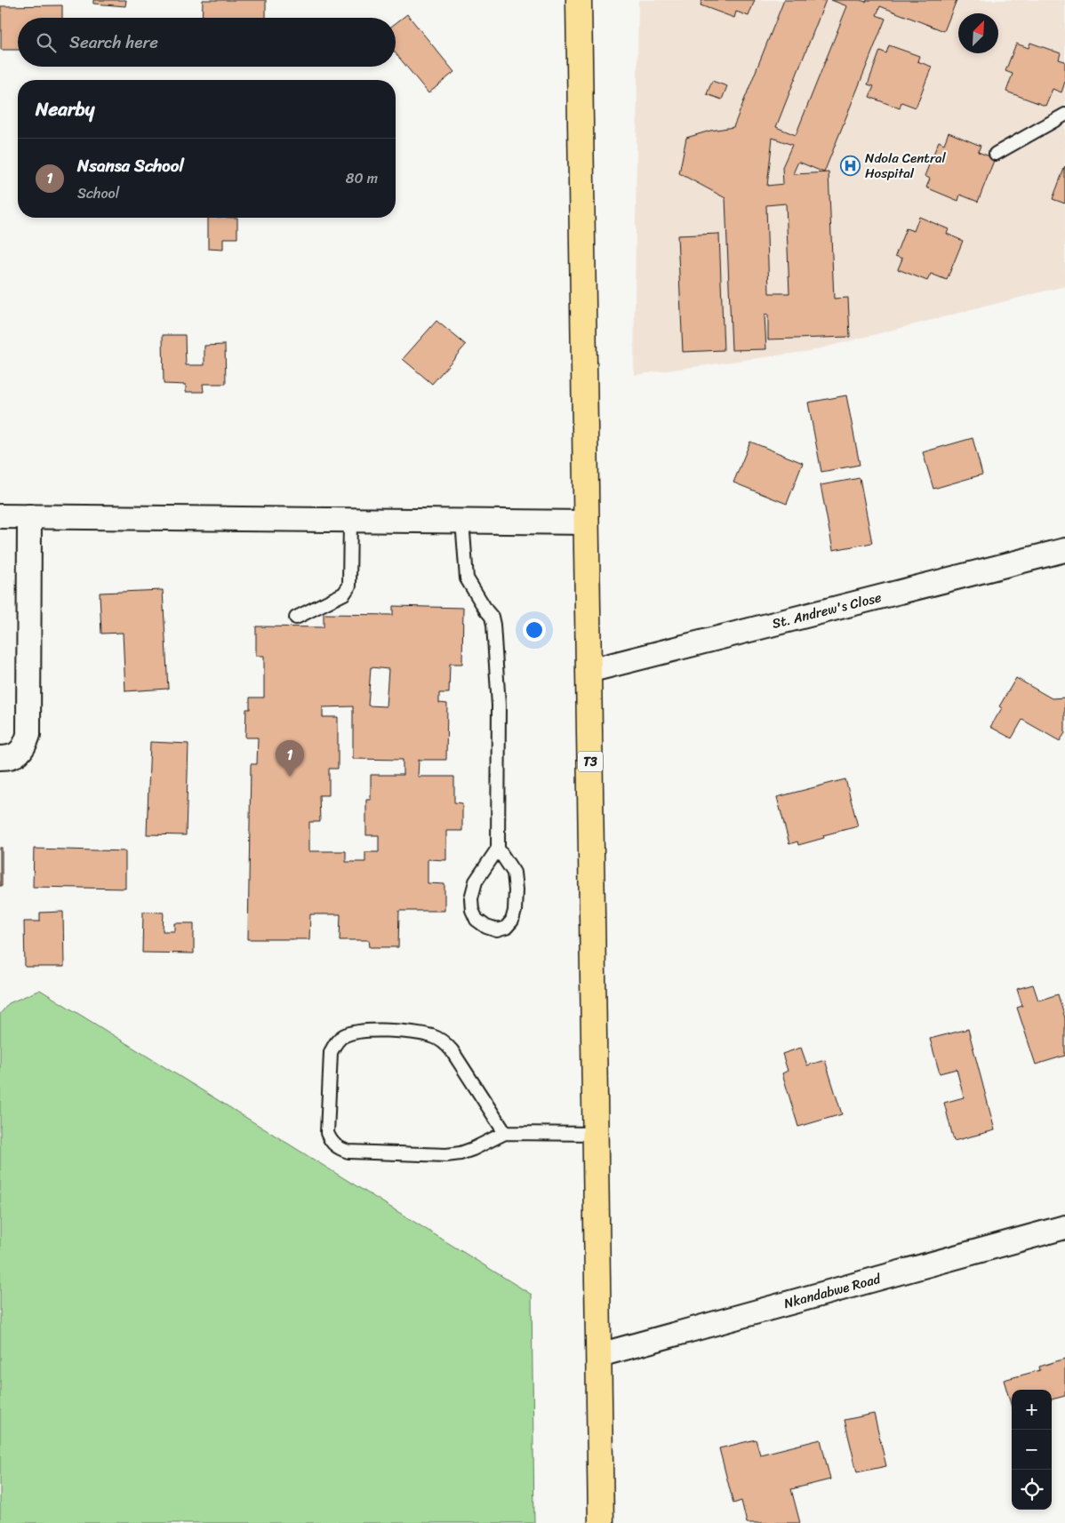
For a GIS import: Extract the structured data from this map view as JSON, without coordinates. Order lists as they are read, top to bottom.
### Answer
{
  "streets": {
    "highway": ["T3"],
    "street": ["St. Andrew's Close", "Nkandabwe Road"]
  },
  "crossings": [
    ["St. Andrew's Close", "T3"],
    ["T3", "Nkandabwe Road"]
  ],
  "places": {
    "hospital": ["Ndola Central Hospital"]
  },
  "north": "top right",
  "page": {
    "search": "Search here",
    "heading": "Nearby",
    "list": [
      {
        "mark": "1",
        "name": "Nsansa School",
        "note": "School",
        "value": "80 m"
      }
    ],
    "pins": "1",
    "map_buttons": ["+", "−"]
  }
}
